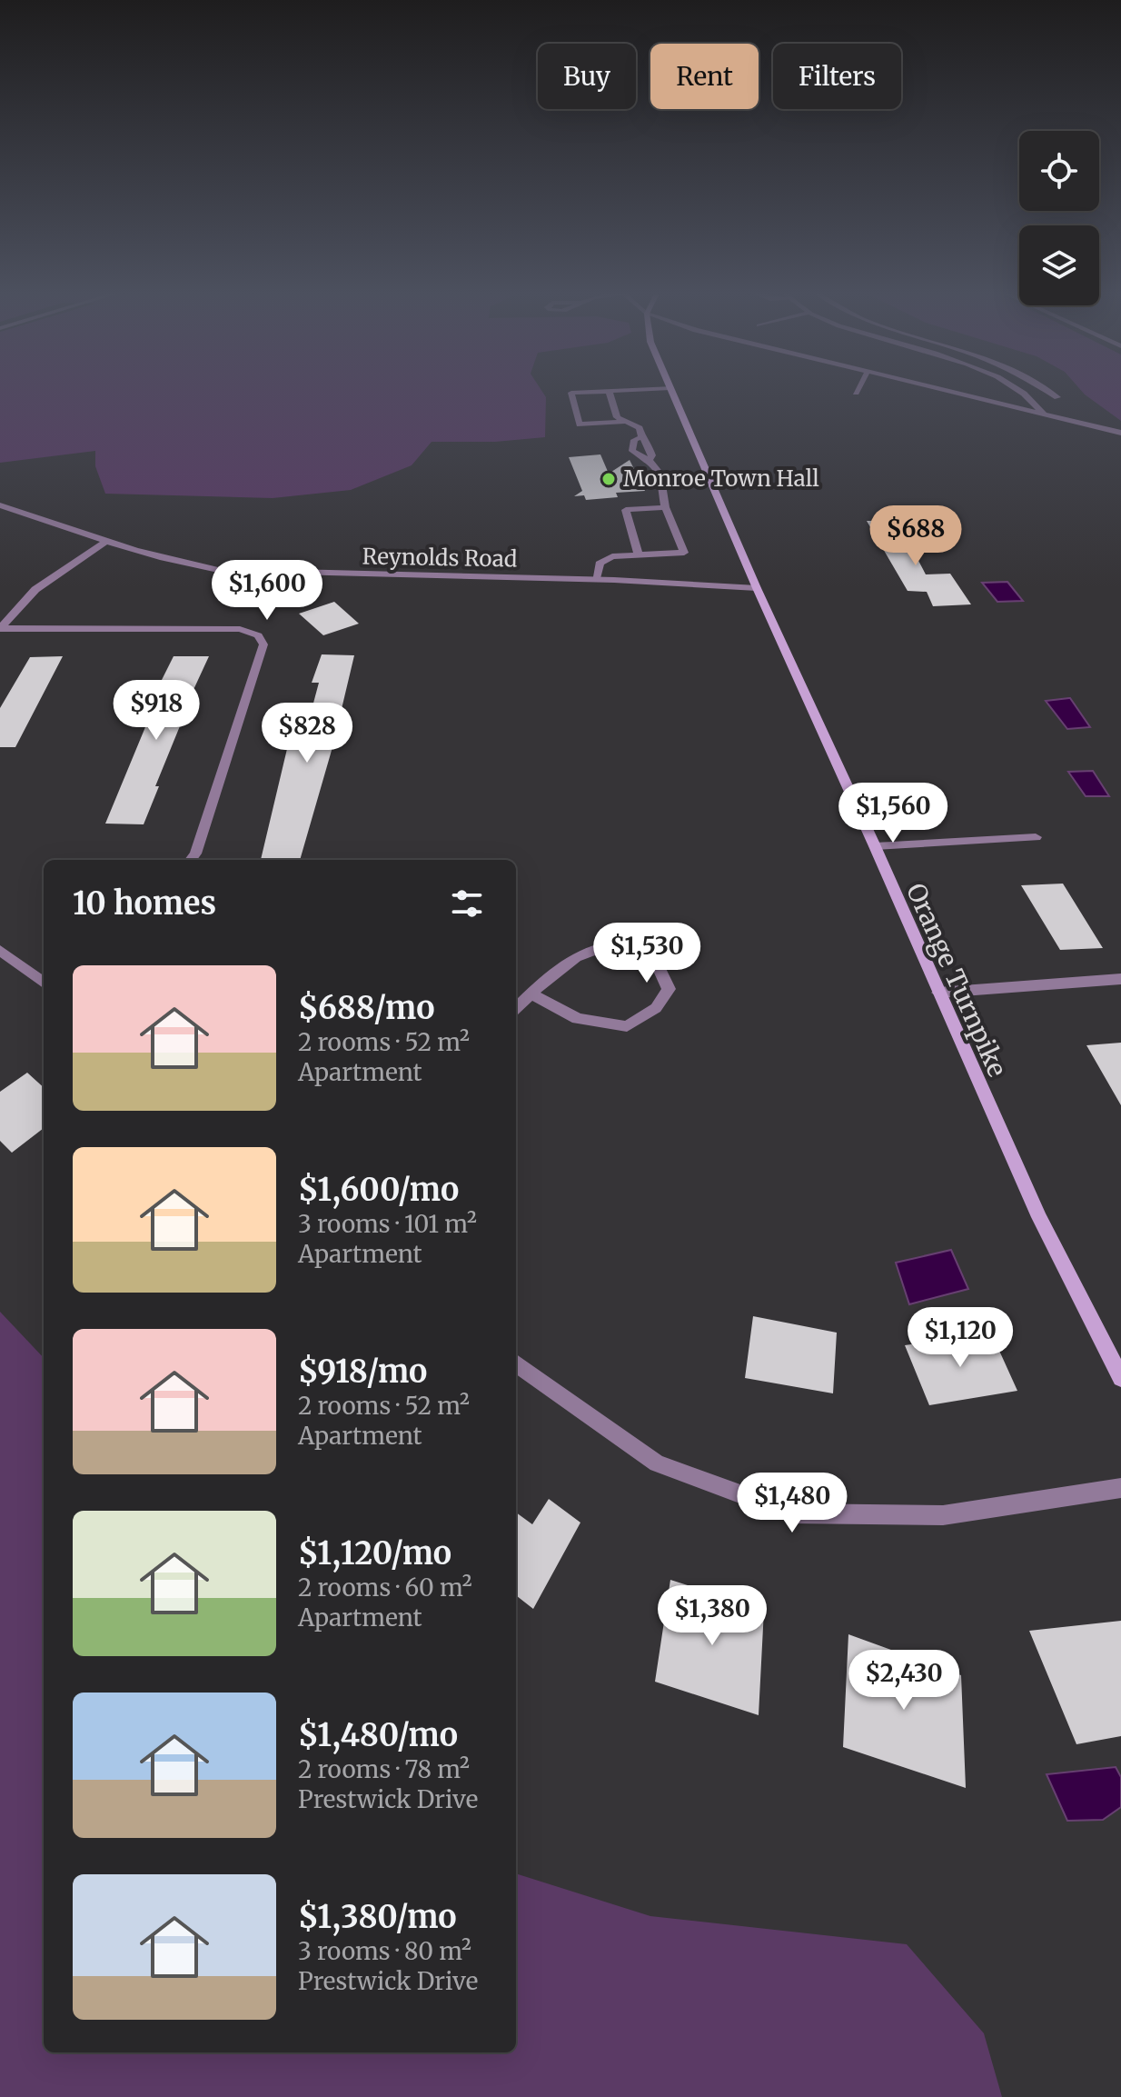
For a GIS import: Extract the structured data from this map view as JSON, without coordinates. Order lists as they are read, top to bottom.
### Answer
{
  "streets": {
    "main road": ["Orange Turnpike"],
    "street": ["Reynolds Road"]
  },
  "crossings": [
    ["Reynolds Road", "Orange Turnpike"]
  ],
  "places": ["Monroe Town Hall"],
  "page": {
    "chip": ["Buy", "Rent", "Filters"],
    "price": [
      "$688",
      "$1,600",
      "$918",
      "$828",
      "$1,560",
      "$1,530",
      "$1,120",
      "$1,480",
      "$1,380",
      "$2,430"
    ],
    "heading": "10 homes",
    "list": [
      {
        "name": "$688/mo",
        "note": "2 rooms · 52 m² · Apartment"
      },
      {
        "name": "$1,600/mo",
        "note": "3 rooms · 101 m² · Apartment"
      },
      {
        "name": "$918/mo",
        "note": "2 rooms · 52 m² · Apartment"
      },
      {
        "name": "$1,120/mo",
        "note": "2 rooms · 60 m² · Apartment"
      },
      {
        "name": "$1,480/mo",
        "note": "2 rooms · 78 m² · Prestwick Drive"
      },
      {
        "name": "$1,380/mo",
        "note": "3 rooms · 80 m² · Prestwick Drive"
      }
    ]
  }
}
